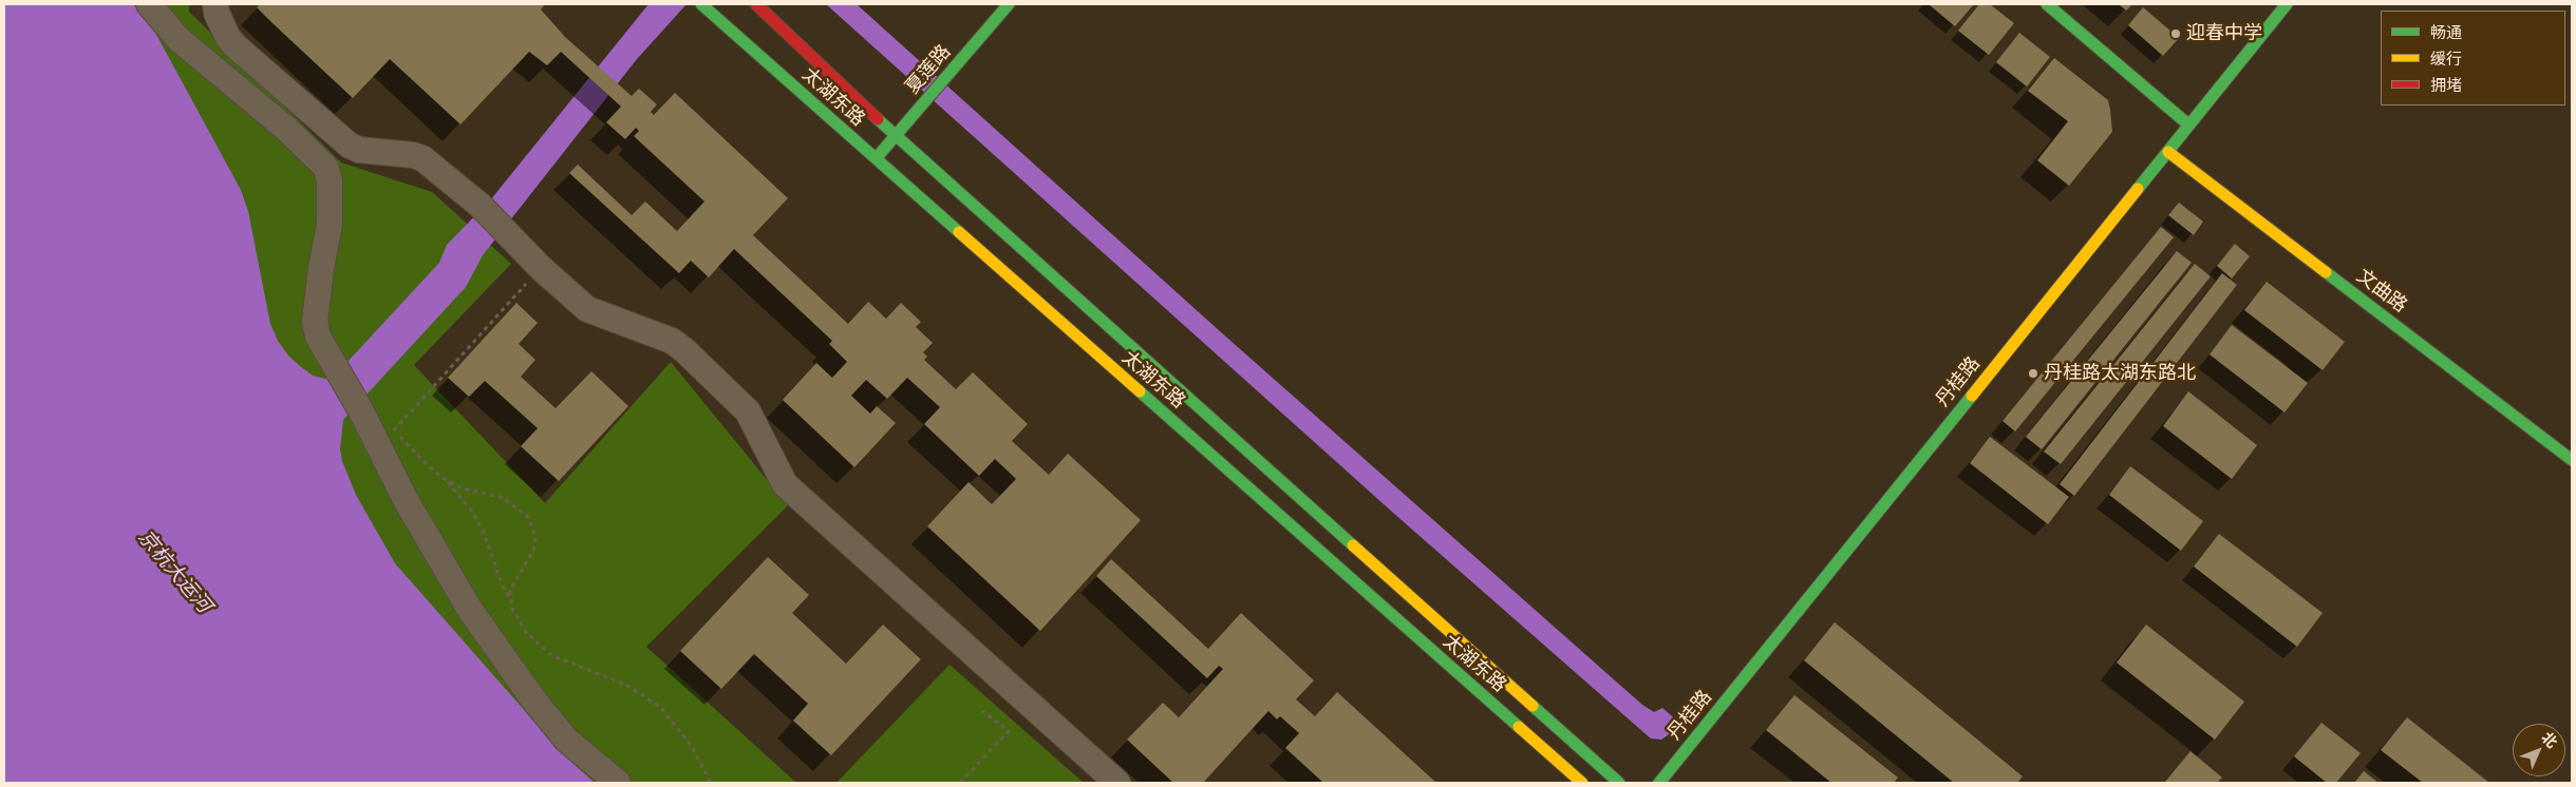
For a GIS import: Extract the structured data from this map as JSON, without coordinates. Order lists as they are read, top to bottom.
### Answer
{
  "streets": {
    "main road": [
      "夏莲路",
      "太湖东路",
      "文曲路",
      "丹桂路"
    ]
  },
  "crossings": [
    ["夏莲路", "太湖东路"],
    ["文曲路", "丹桂路"]
  ],
  "water": ["京杭大运河"],
  "places": ["迎春中学", "丹桂路太湖东路北"],
  "legend": ["畅通", "缓行", "拥堵"],
  "north": "top right"
}
